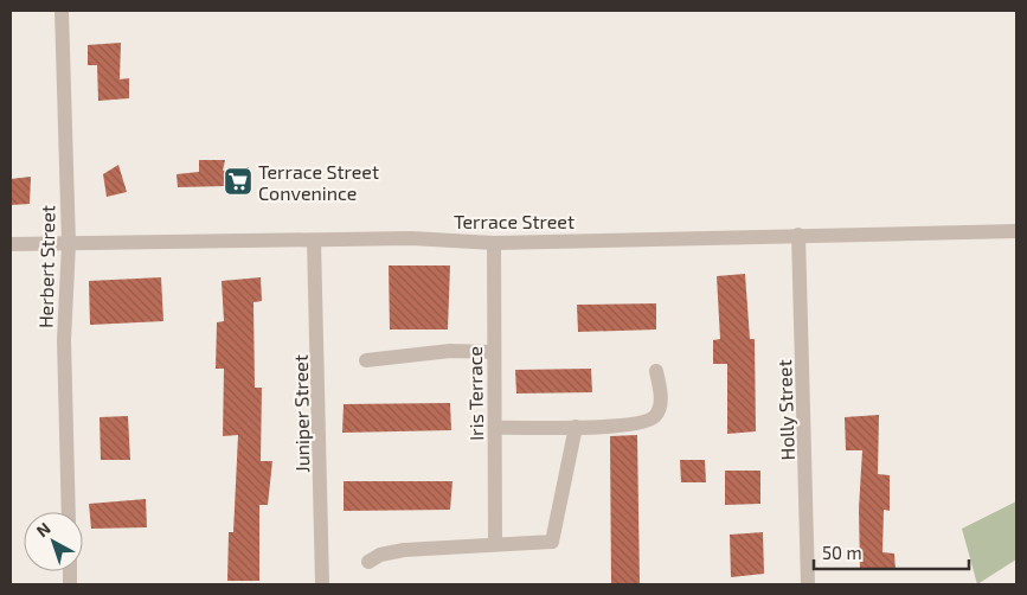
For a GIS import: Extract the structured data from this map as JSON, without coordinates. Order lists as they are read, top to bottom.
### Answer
{
  "streets": {
    "street": [
      "Terrace Street",
      "Herbert Street",
      "Iris Terrace",
      "Holly Street",
      "Juniper Street"
    ]
  },
  "crossings": [
    ["Terrace Street", "Herbert Street"],
    ["Terrace Street", "Iris Terrace"],
    ["Terrace Street", "Holly Street"],
    ["Terrace Street", "Juniper Street"]
  ],
  "places": {
    "supermarket": ["Terrace Street Convenince"]
  },
  "scale_bar": "50 m",
  "north": "top left"
}
